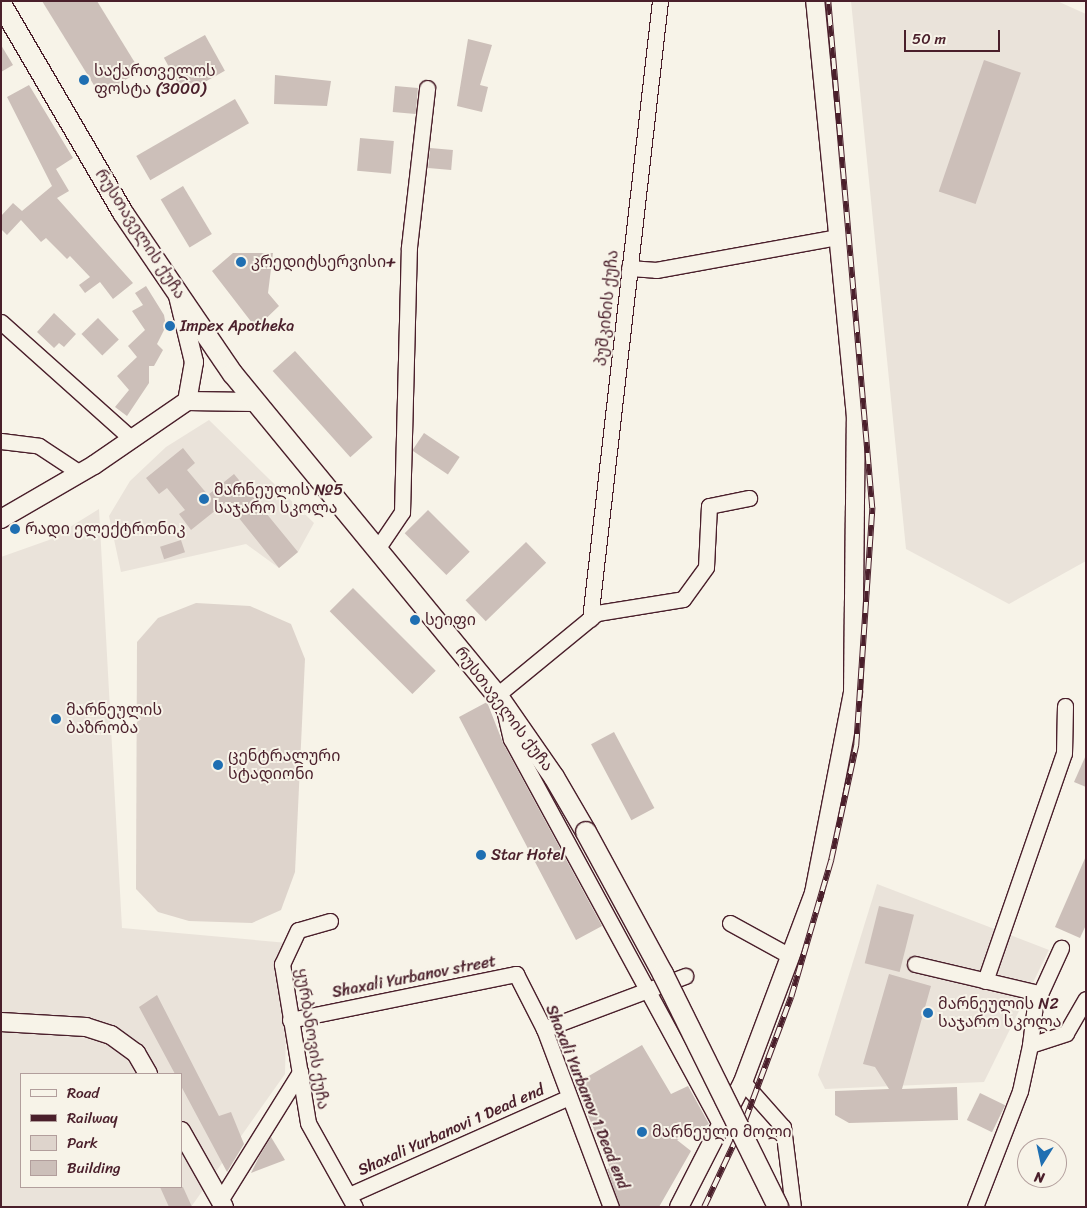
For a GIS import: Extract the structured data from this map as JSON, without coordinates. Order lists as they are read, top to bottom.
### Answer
{
  "streets": {
    "main road": ["რუსთაველის ქუჩა"],
    "street": [
      "პუშკინის ქუჩა",
      "Shaxali Yurbanov street",
      "ყურბანოვის ქუჩა",
      "Shaxali Yurbanov 1 Dead end",
      "Shaxali Yurbanovi 1 Dead end"
    ]
  },
  "crossings": [
    ["Shaxali Yurbanov street", "ყურბანოვის ქუჩა"],
    ["Shaxali Yurbanov street", "Shaxali Yurbanov 1 Dead end"],
    ["ყურბანოვის ქუჩა", "Shaxali Yurbanovi 1 Dead end"],
    ["Shaxali Yurbanov 1 Dead end", "Shaxali Yurbanovi 1 Dead end"]
  ],
  "places": [
    "საქართველოს ფოსტა (3000)",
    "კრედიტსერვისი+",
    "Impex Apotheka",
    "მარნეულის №5 საჯარო სკოლა",
    "რადი ელექტრონიკ",
    "სეიფი",
    "მარნეულის ბაზრობა",
    "ცენტრალური სტადიონი",
    "Star Hotel",
    "მარნეულის N2 საჯარო სკოლა",
    "მარნეული მოლი"
  ],
  "legend": [
    "Road",
    "Railway",
    "Park",
    "Building"
  ],
  "scale_bar": "50 m",
  "north": "bottom"
}
